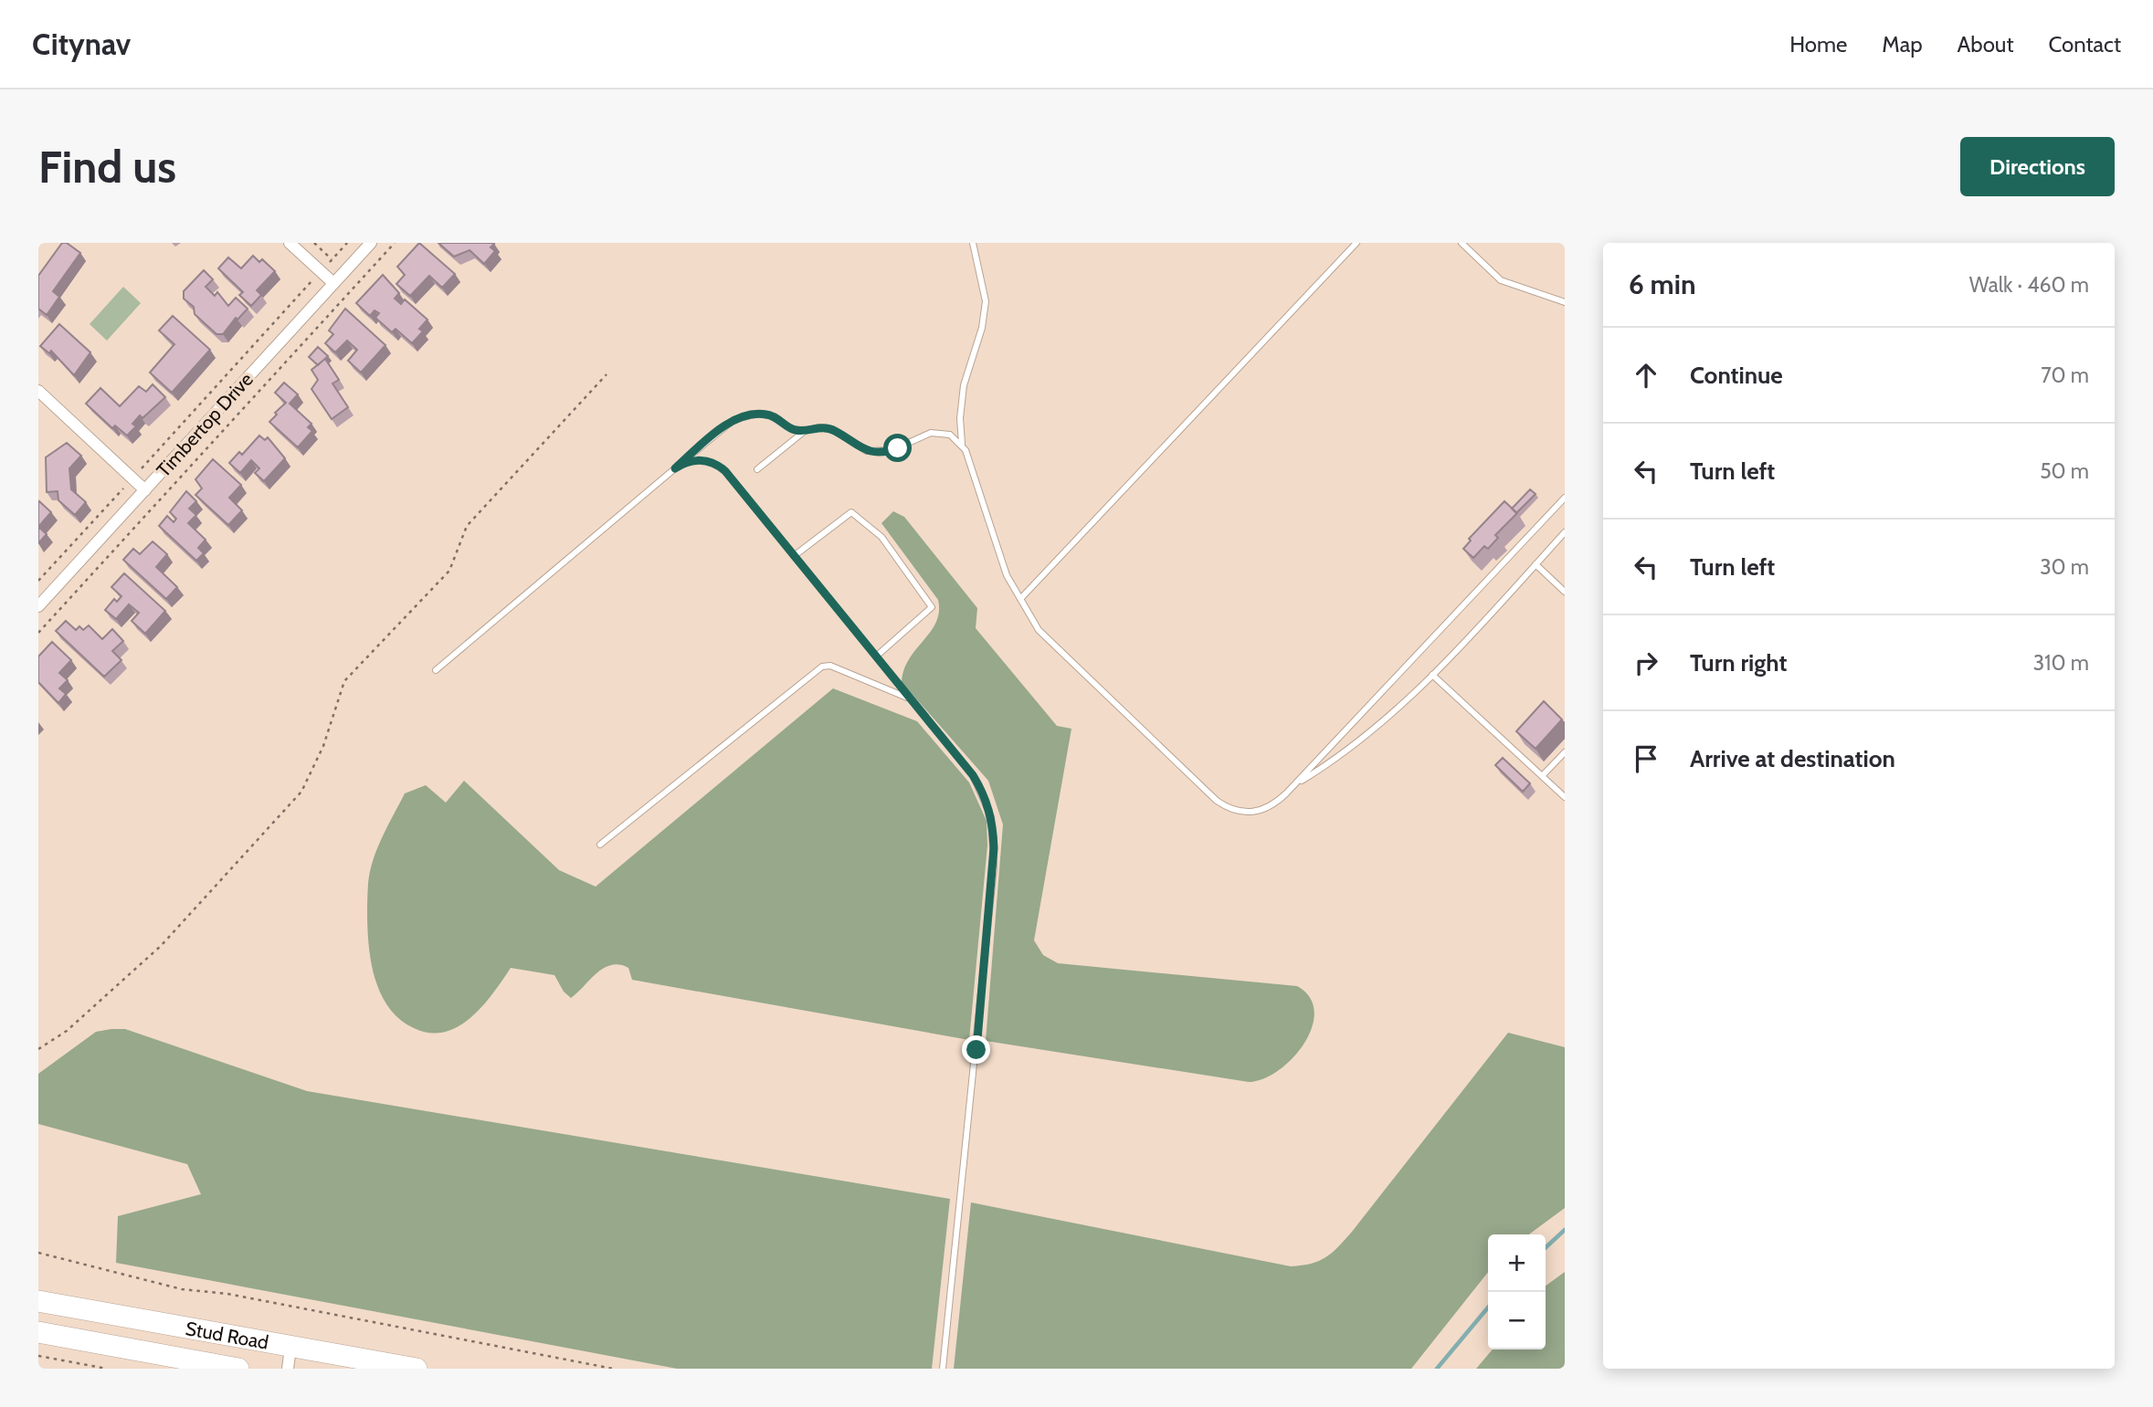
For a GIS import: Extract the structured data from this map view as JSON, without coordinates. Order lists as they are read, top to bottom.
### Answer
{
  "streets": {
    "highway": ["Stud Road"],
    "street": ["Timbertop Drive"]
  },
  "page": {
    "header": "Citynav",
    "nav": [
      "Home",
      "Map",
      "About",
      "Contact"
    ],
    "buttons": "Directions",
    "title": "Find us",
    "heading": ["6 min", "Walk · 460 m"],
    "list": [
      ["Continue", "70 m"],
      ["Turn left", "50 m"],
      ["Turn left", "30 m"],
      ["Turn right", "310 m"],
      "Arrive at destination"
    ],
    "map_buttons": ["+", "−"]
  }
}
